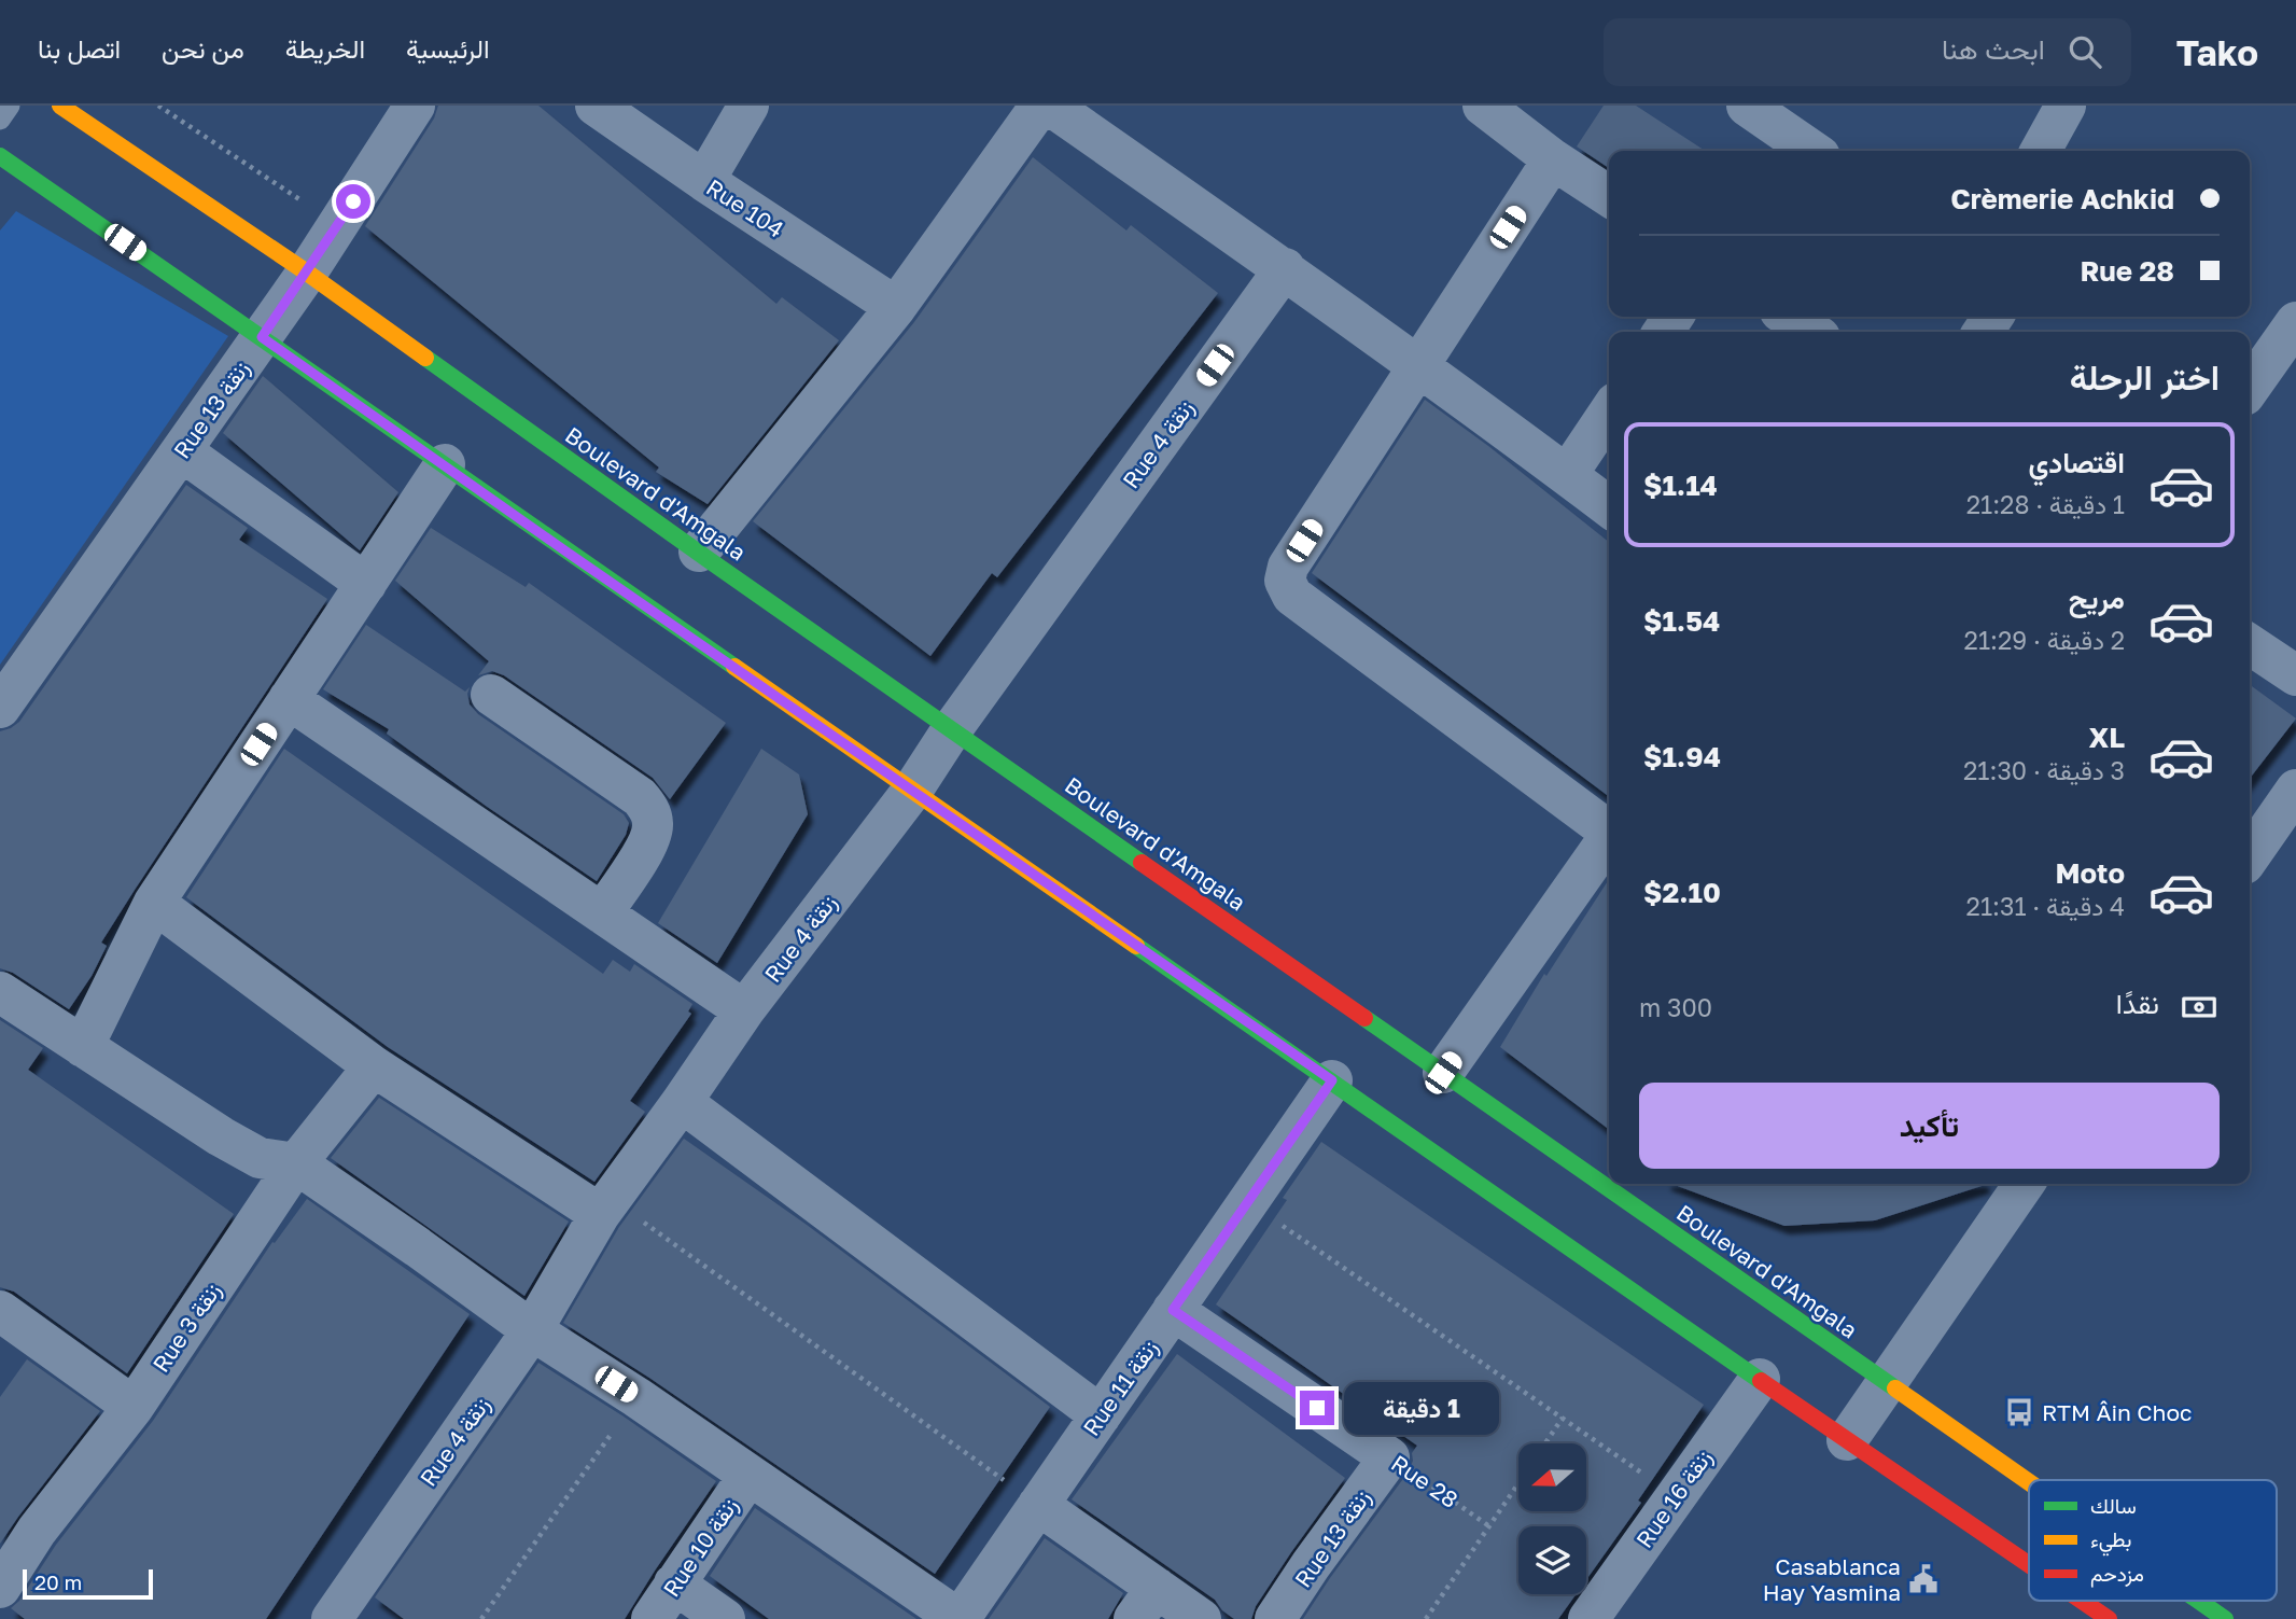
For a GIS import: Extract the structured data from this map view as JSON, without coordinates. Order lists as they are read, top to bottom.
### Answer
{
  "streets": {
    "street": [
      "Rue 104",
      "Rue 13 زنقة",
      "Rue 4 زنقة",
      "Boulevard d'Amgala",
      "Rue 3 زنقة",
      "Rue 11 زنقة",
      "Rue 28",
      "Rue 16 زنقة",
      "Rue 10 زنقة"
    ]
  },
  "crossings": [
    ["Rue 13 زنقة", "Boulevard d'Amgala"],
    ["Rue 13 زنقة", "Rue 28"],
    ["Rue 4 زنقة", "Boulevard d'Amgala"],
    ["Rue 11 زنقة", "Rue 28"]
  ],
  "places": {
    "bus stop": ["RTM Âin Choc"],
    "public building": ["Casablanca Hay Yasmina"]
  },
  "legend": ["سالك", "بطيء", "مزدحم"],
  "scale_bar": "20 m",
  "north": "left",
  "page": {
    "header": "Tako",
    "search": "ابحث هنا",
    "nav": [
      "الرئيسية",
      "الخريطة",
      "من نحن",
      "اتصل بنا"
    ],
    "banner": ["Crèmerie Achkid", "Rue 28"],
    "heading": "اختر الرحلة",
    "list": [
      {
        "name": "اقتصادي",
        "note": "1 دقيقة · 21:28",
        "value": "$1.14"
      },
      {
        "name": "مريح",
        "note": "2 دقيقة · 21:29",
        "value": "$1.54"
      },
      {
        "name": "XL",
        "note": "3 دقيقة · 21:30",
        "value": "$1.94"
      },
      {
        "name": "Moto",
        "note": "4 دقيقة · 21:31",
        "value": "$2.10"
      }
    ],
    "pay": ["نقدًا", "300 m"],
    "buttons": "تأكيد",
    "bubble": "1 دقيقة",
    "scale": "20 m"
  }
}
